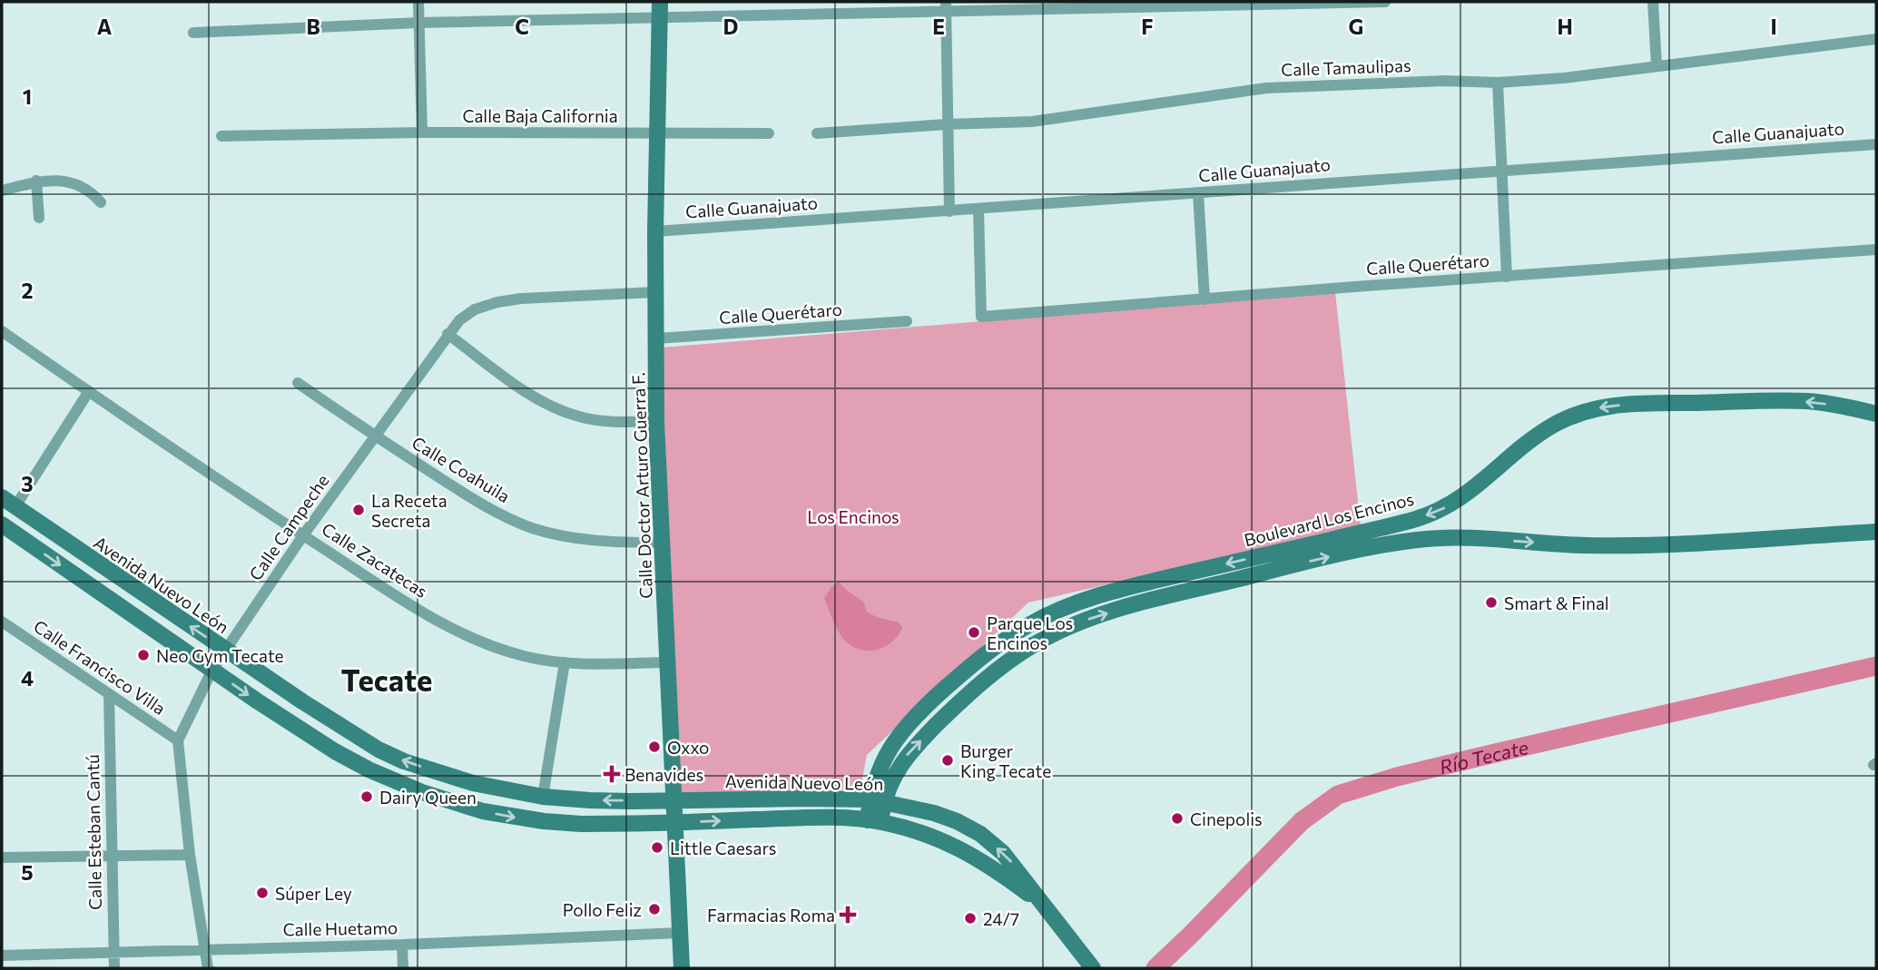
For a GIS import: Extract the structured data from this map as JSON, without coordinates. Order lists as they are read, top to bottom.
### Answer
{
  "streets": {
    "street": [
      "Calle Tamaulipas",
      "Calle Baja California",
      "Calle Guanajuato",
      "Calle Querétaro",
      "Calle Coahuila",
      "Calle Doctor Arturo Guerra F.",
      "Boulevard Los Encinos",
      "Calle Campeche",
      "Calle Zacatecas",
      "Avenida Nuevo León",
      "Calle Francisco Villa",
      "Calle Esteban Cantú",
      "Calle Huetamo"
    ]
  },
  "crossings": [
    ["Calle Baja California", "Calle Doctor Arturo Guerra F."],
    ["Calle Guanajuato", "Calle Querétaro"],
    ["Calle Guanajuato", "Calle Doctor Arturo Guerra F."],
    ["Calle Querétaro", "Calle Doctor Arturo Guerra F."],
    ["Calle Coahuila", "Calle Doctor Arturo Guerra F."],
    ["Calle Coahuila", "Calle Campeche"],
    ["Calle Doctor Arturo Guerra F.", "Calle Campeche"],
    ["Calle Doctor Arturo Guerra F.", "Calle Zacatecas"],
    ["Calle Doctor Arturo Guerra F.", "Avenida Nuevo León"],
    ["Calle Doctor Arturo Guerra F.", "Calle Huetamo"],
    ["Boulevard Los Encinos", "Avenida Nuevo León"],
    ["Calle Campeche", "Calle Zacatecas"],
    ["Calle Campeche", "Avenida Nuevo León"],
    ["Calle Campeche", "Calle Francisco Villa"],
    ["Calle Francisco Villa", "Calle Esteban Cantú"],
    ["Calle Esteban Cantú", "Calle Huetamo"]
  ],
  "districts": ["Tecate"],
  "water": ["Río Tecate"],
  "parks": ["Los Encinos"],
  "places": {
    "other": [
      "La Receta Secreta",
      "Smart & Final",
      "Parque Los Encinos",
      "Neo Gym Tecate",
      "Oxxo",
      "Burger King Tecate",
      "Dairy Queen",
      "Cinepolis",
      "Little Caesars",
      "Súper Ley",
      "Pollo Feliz",
      "24/7"
    ],
    "health": ["Benavides", "Farmacias Roma"]
  },
  "grid": {
    "columns": [
      "A",
      "B",
      "C",
      "D",
      "E",
      "F",
      "G",
      "H",
      "I"
    ],
    "rows": [
      "1",
      "2",
      "3",
      "4",
      "5"
    ]
  }
}
